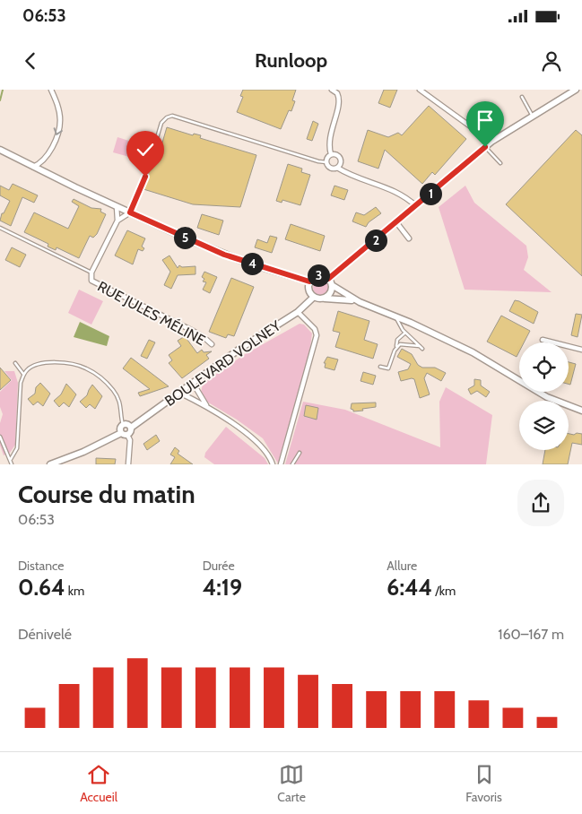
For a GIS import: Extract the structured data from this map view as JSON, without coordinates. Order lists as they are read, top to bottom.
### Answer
{
  "streets": {
    "main road": ["BOULEVARD VOLNEY"],
    "street": ["RUE JULES MÉLINE"]
  },
  "page": {
    "status": "06:53",
    "header": "Runloop",
    "pins": [
      "1",
      "5",
      "2",
      "4",
      "3"
    ],
    "heading": ["Course du matin", "06:53"],
    "stats": [
      ["Distance", "0.64 km"],
      ["Durée", "4:19"],
      ["Allure", "6:44 /km"]
    ],
    "chart": ["Dénivelé", "160–167 m"],
    "tabs": ["Accueil", "Carte", "Favoris"]
  }
}
